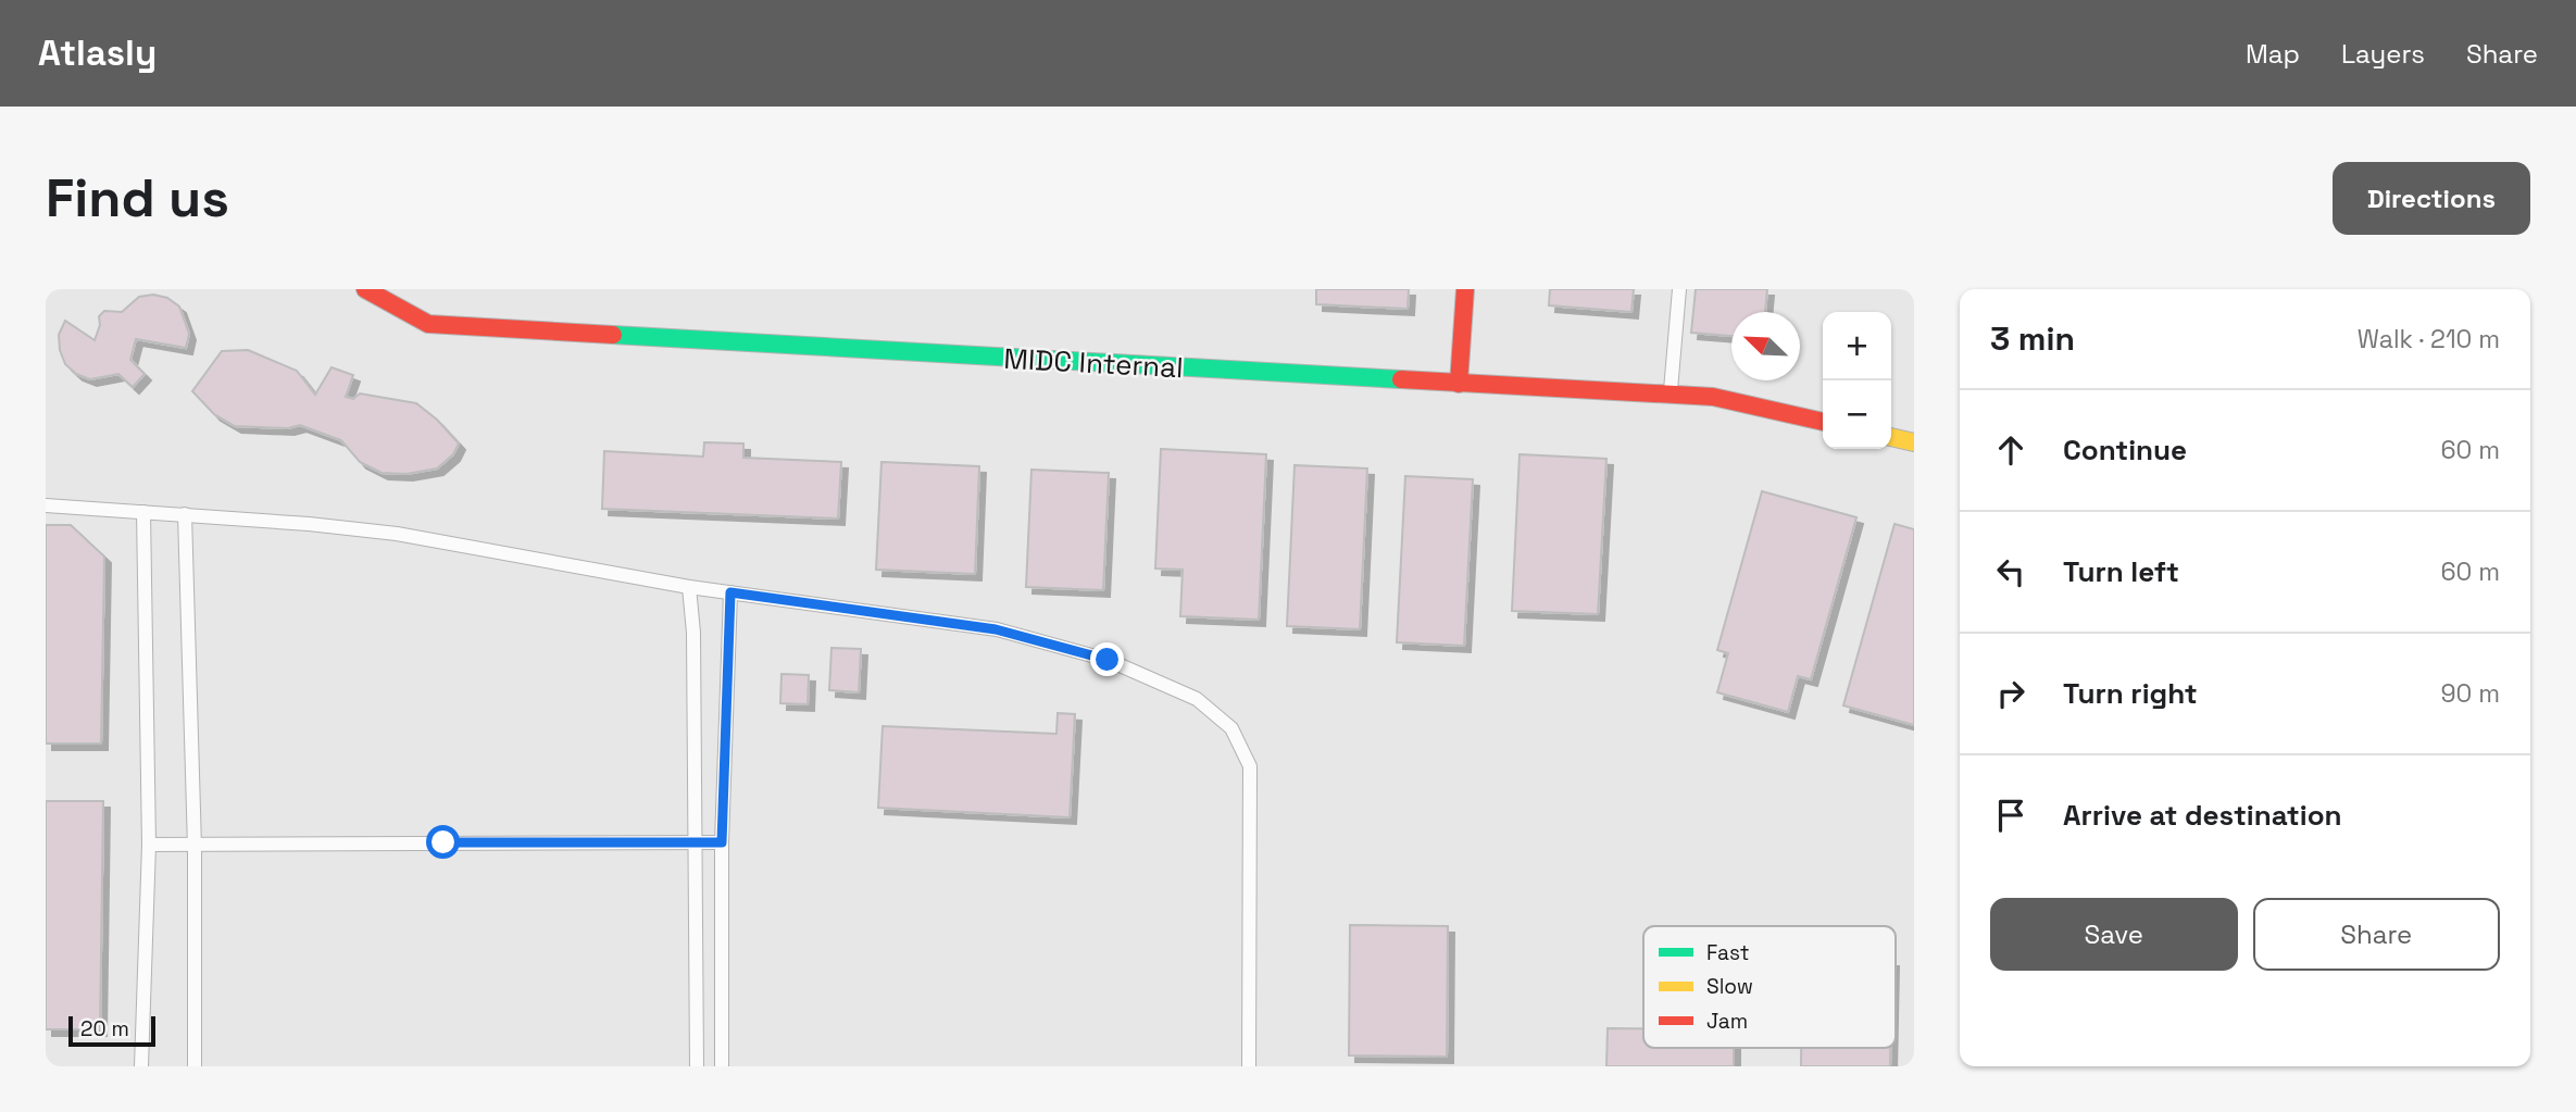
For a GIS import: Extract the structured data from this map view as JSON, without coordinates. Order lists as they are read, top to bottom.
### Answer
{
  "streets": {
    "street": ["MIDC Internal"]
  },
  "legend": ["Fast", "Slow", "Jam"],
  "scale_bar": "20 m",
  "north": "top left",
  "page": {
    "header": "Atlasly",
    "nav": ["Map", "Layers", "Share"],
    "buttons": [
      "Directions",
      ["Save", "Share"]
    ],
    "title": "Find us",
    "heading": ["3 min", "Walk · 210 m"],
    "map_buttons": ["+", "−"],
    "list": [
      ["Continue", "60 m"],
      ["Turn left", "60 m"],
      ["Turn right", "90 m"],
      "Arrive at destination"
    ],
    "scale": "20 m"
  }
}
